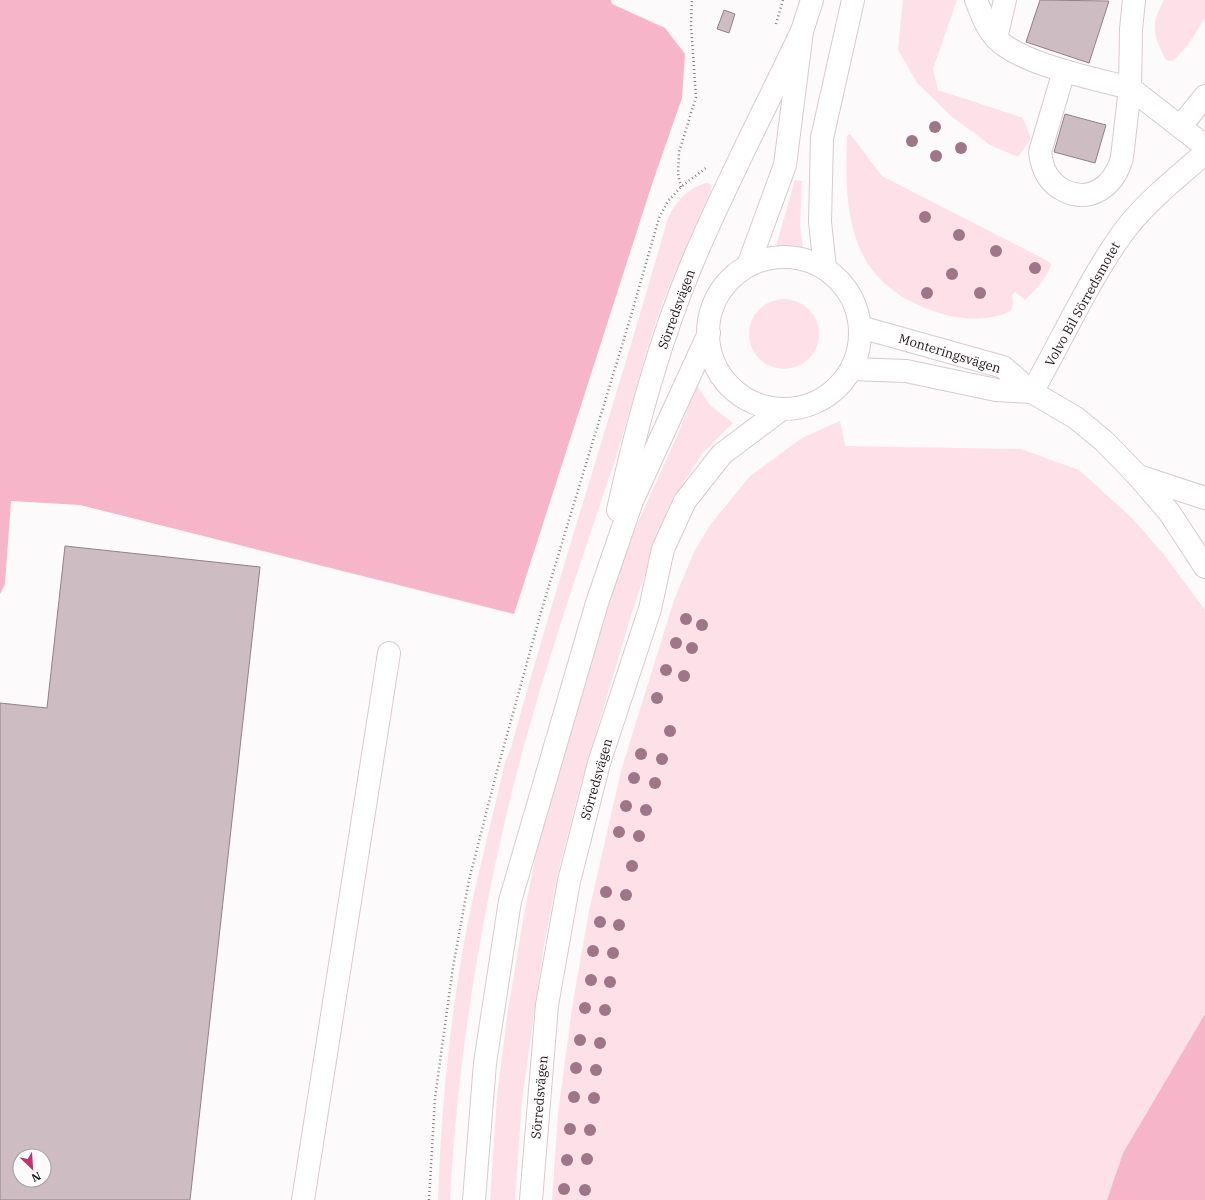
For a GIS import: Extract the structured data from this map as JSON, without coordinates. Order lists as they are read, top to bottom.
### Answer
{
  "streets": {
    "street": ["Volvo Bil Sörredsmotet", "Sörredsvägen", "Monteringsvägen"]
  },
  "crossings": [
    ["Volvo Bil Sörredsmotet", "Monteringsvägen"],
    ["Sörredsvägen", "Monteringsvägen"]
  ],
  "north": "bottom right"
}
